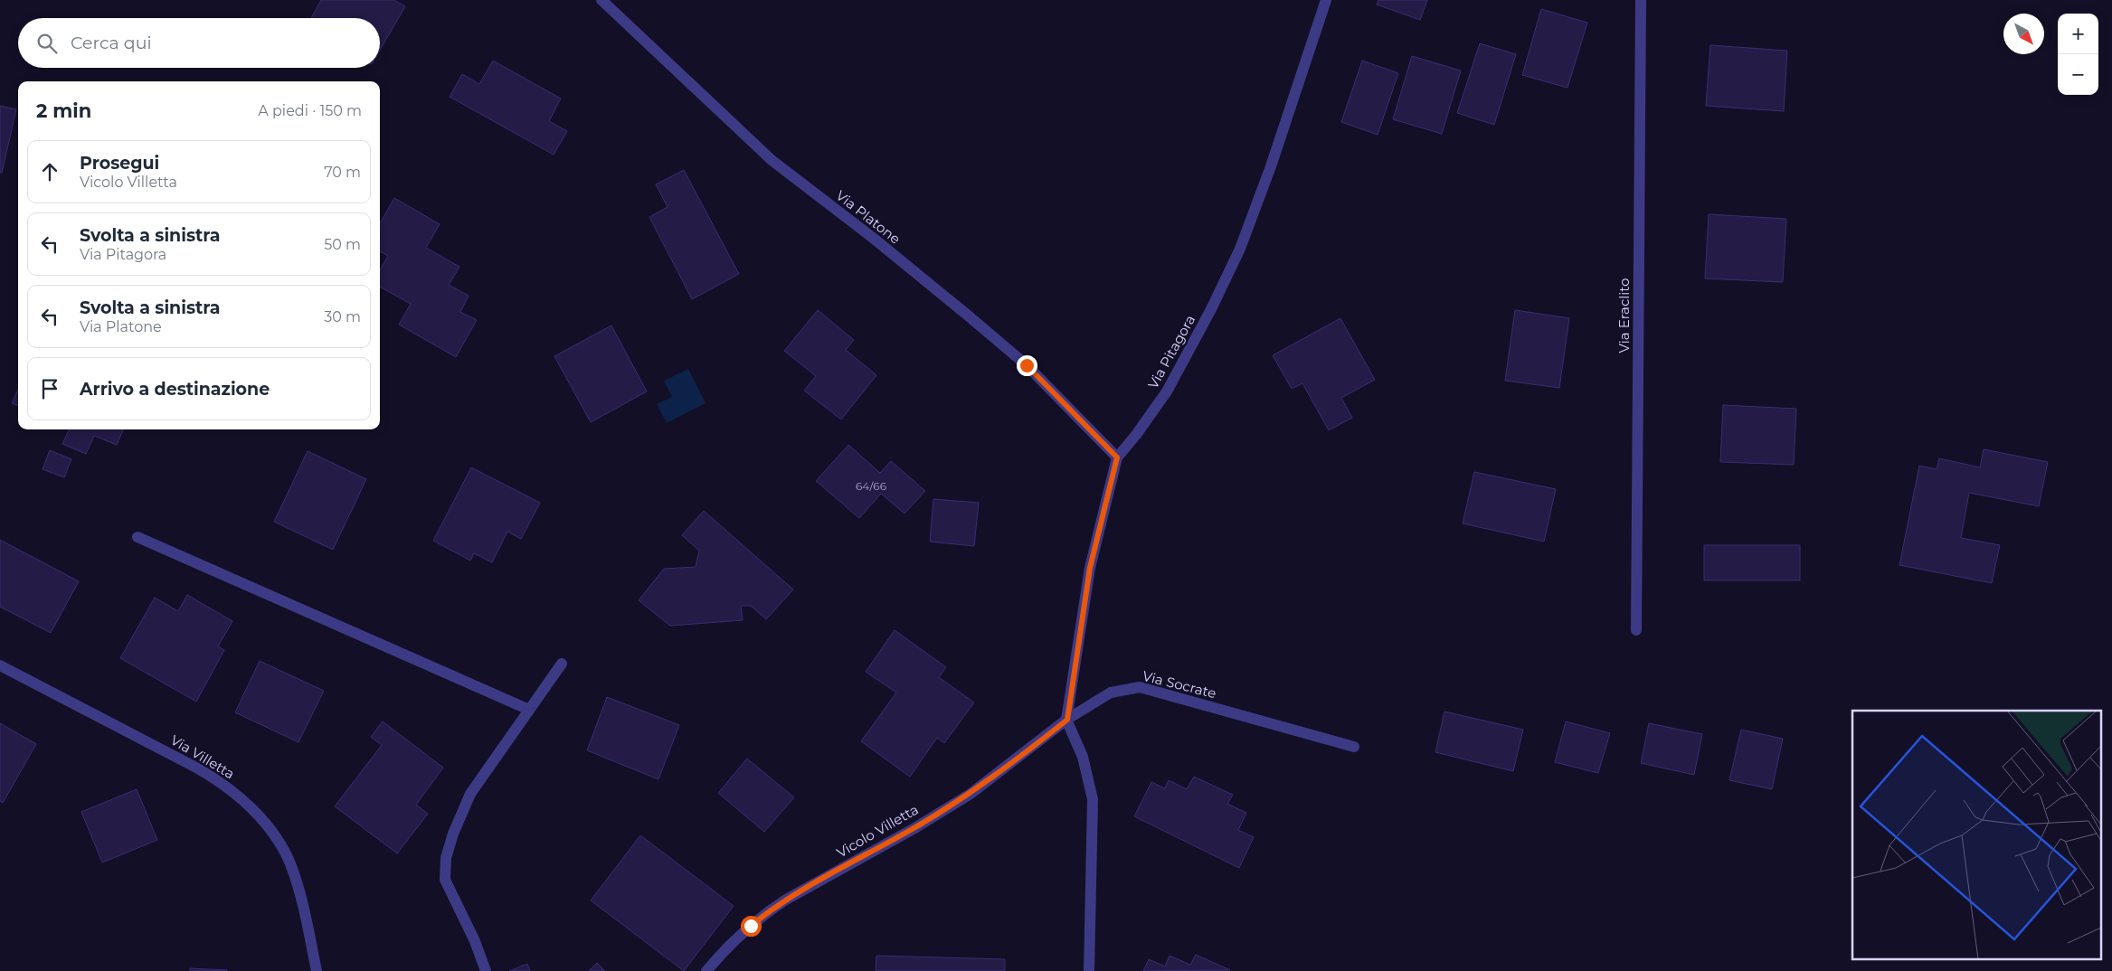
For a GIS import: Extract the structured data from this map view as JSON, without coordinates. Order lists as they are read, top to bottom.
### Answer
{
  "streets": {
    "street": [
      "Via Platone",
      "Via Eraclito",
      "Via Pitagora",
      "Via Socrate",
      "Via Villetta",
      "Vicolo Villetta"
    ]
  },
  "crossings": [
    ["Via Platone", "Via Pitagora"],
    ["Via Pitagora", "Via Socrate"],
    ["Via Pitagora", "Vicolo Villetta"],
    ["Via Socrate", "Vicolo Villetta"]
  ],
  "house_numbers": ["64/66"],
  "north": "bottom right",
  "page": {
    "map_buttons": ["+", "−"],
    "search": "Cerca qui",
    "heading": ["2 min", "A piedi · 150 m"],
    "list": [
      ["Prosegui", "Vicolo Villetta", "70 m"],
      ["Svolta a sinistra", "Via Pitagora", "50 m"],
      ["Svolta a sinistra", "Via Platone", "30 m"],
      "Arrivo a destinazione"
    ]
  }
}
